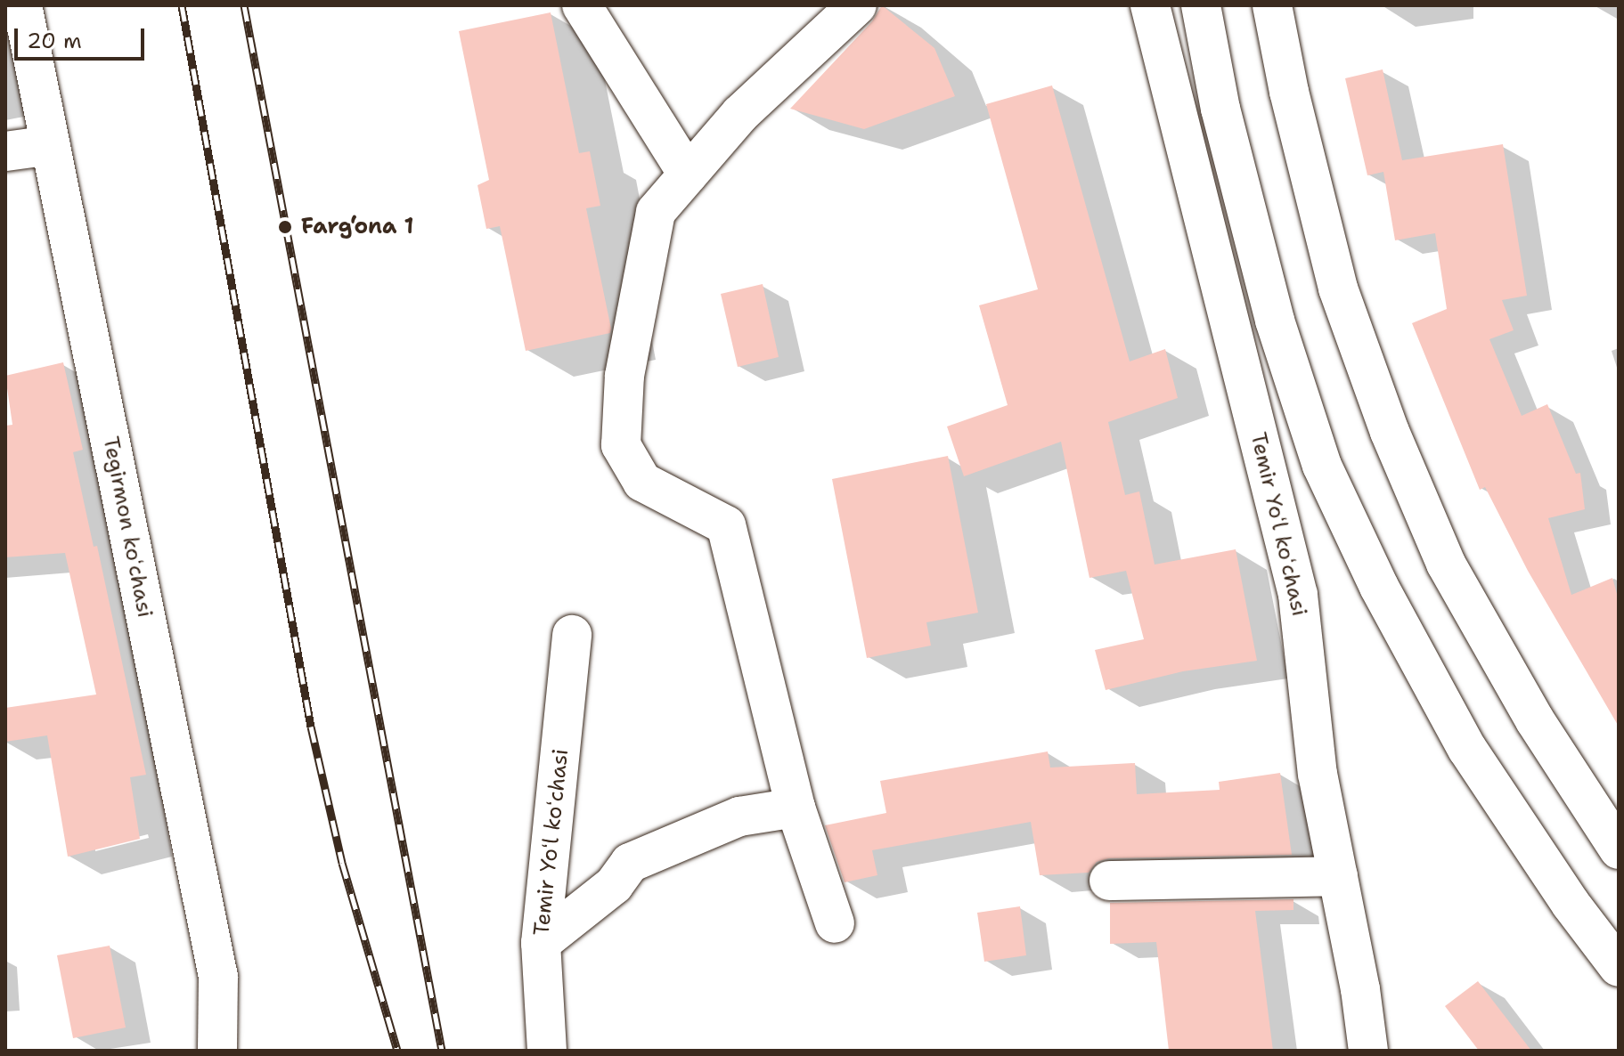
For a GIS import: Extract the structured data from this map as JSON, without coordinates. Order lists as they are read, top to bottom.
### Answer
{
  "streets": {
    "main road": ["Temir Yoʻl koʻchasi", "Tegirmon koʻchasi"]
  },
  "places": ["Farg‘ona 1"],
  "scale_bar": "20 m"
}
